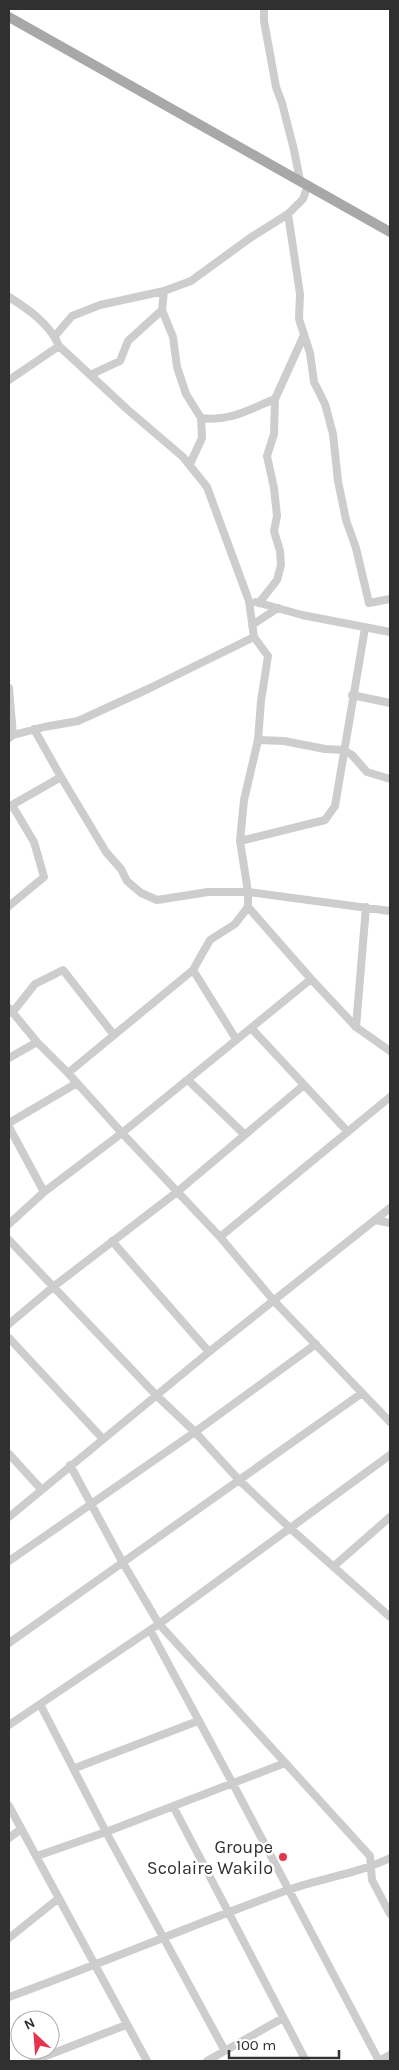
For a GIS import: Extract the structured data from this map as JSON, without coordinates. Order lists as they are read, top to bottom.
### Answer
{
  "places": ["Groupe Scolaire Wakilo"],
  "scale_bar": "100 m",
  "north": "top left"
}
